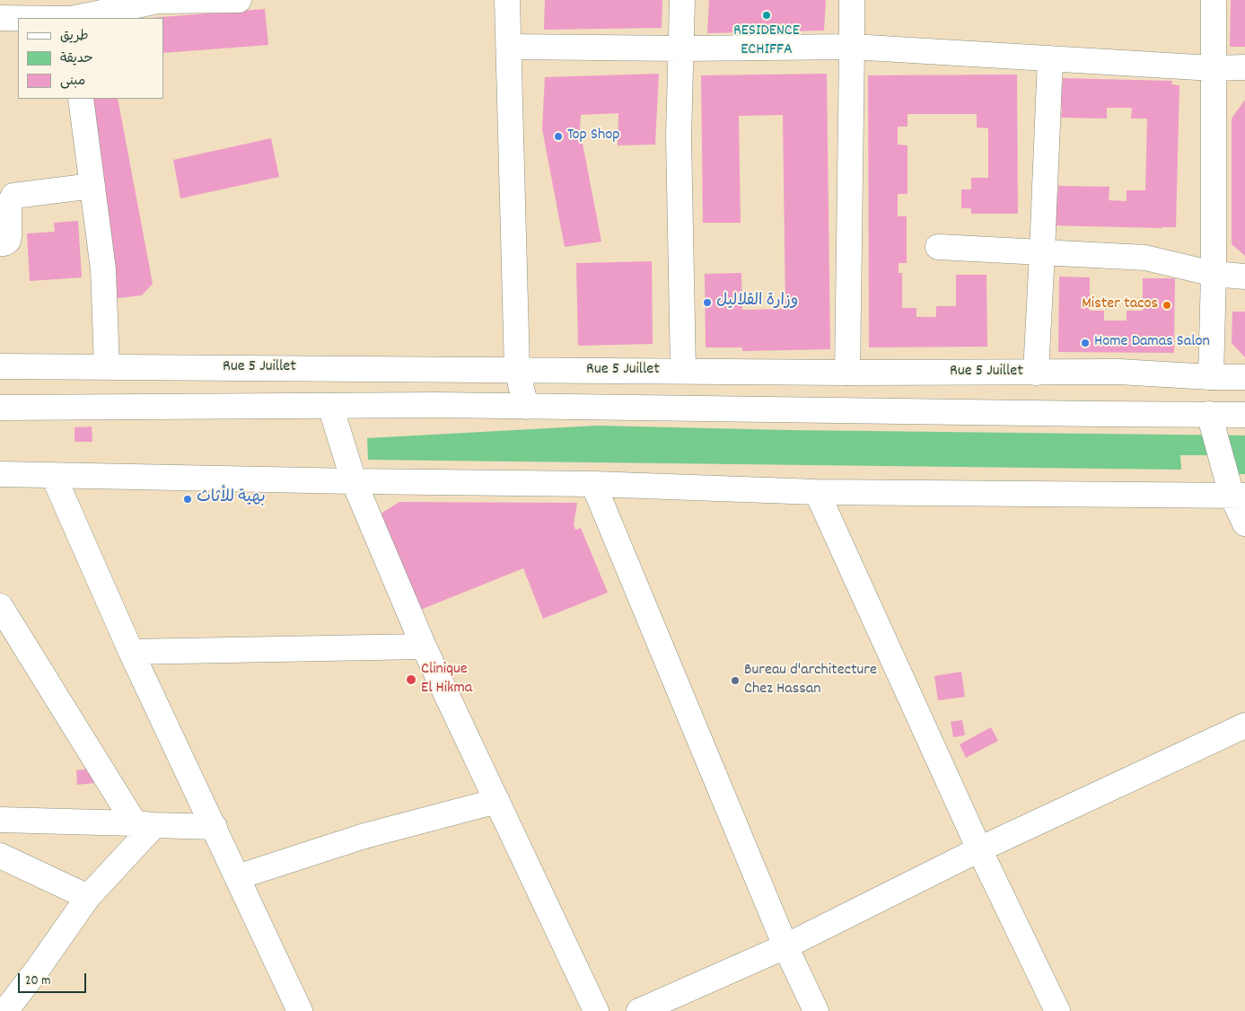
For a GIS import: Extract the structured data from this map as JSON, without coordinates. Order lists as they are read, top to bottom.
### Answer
{
  "streets": {
    "street": ["Rue 5 Juillet"]
  },
  "places": [
    "RESIDENCE ECHIFFA",
    "Top Shop",
    "وزارة القلاليل",
    "Mister tacos",
    "Home Damas Salon",
    "بهية للأثاث",
    "Clinique El Hikma",
    "Bureau d'architecture Chez Hassan"
  ],
  "legend": ["طريق", "حديقة", "مبنى"],
  "scale_bar": "20 m"
}
